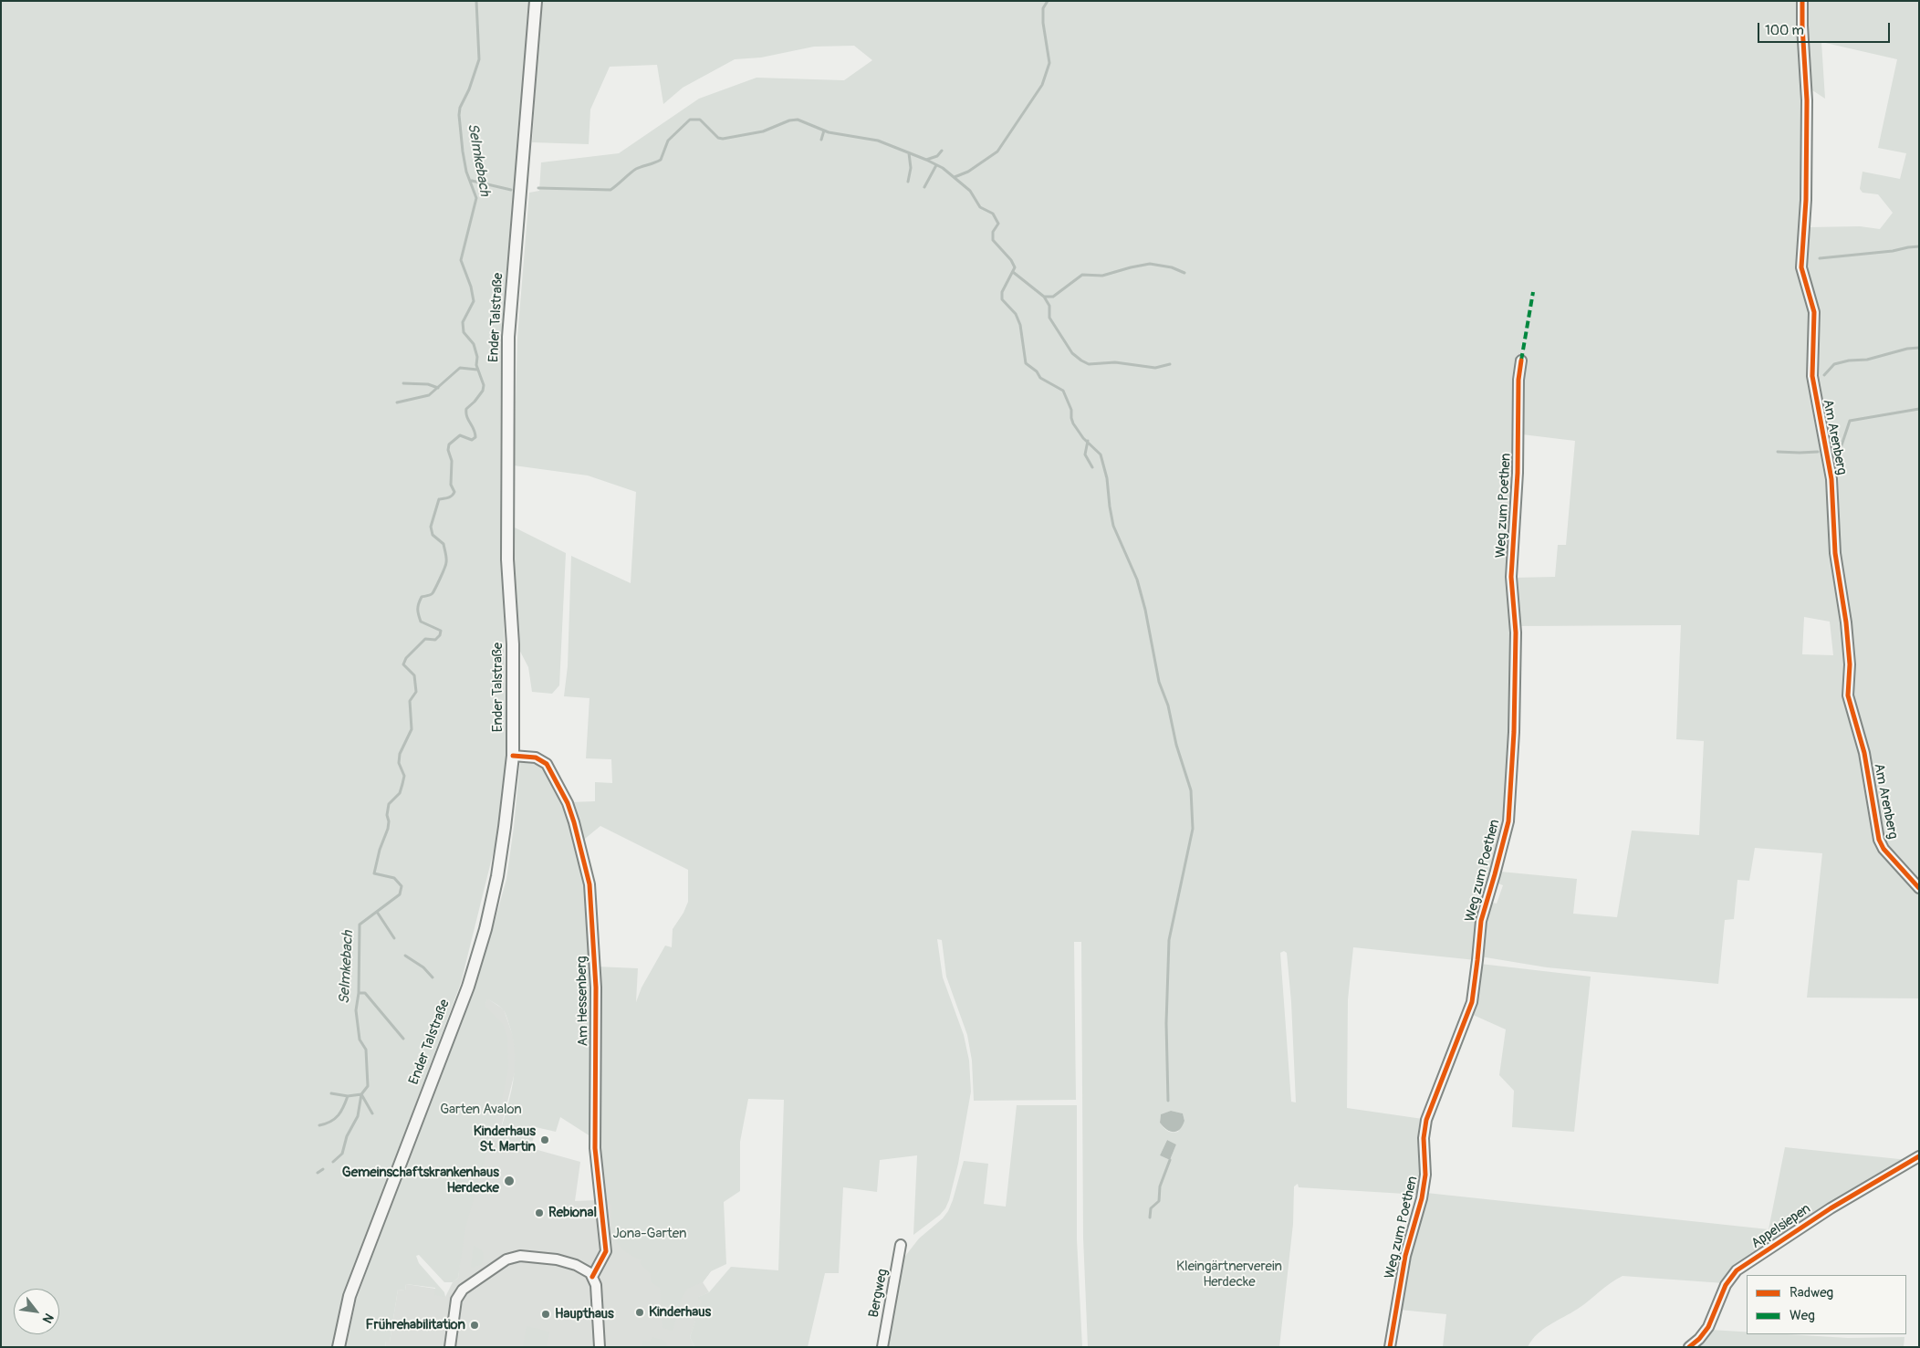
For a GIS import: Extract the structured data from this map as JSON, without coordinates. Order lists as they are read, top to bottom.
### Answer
{
  "streets": {
    "main road": ["Ender Talstraße"],
    "street": [
      "Am Arenberg",
      "Weg zum Poethen",
      "Am Hessenberg",
      "Appelsiepen",
      "Bergweg"
    ]
  },
  "crossings": [
    ["Ender Talstraße", "Am Hessenberg"]
  ],
  "water": ["Selmkebach"],
  "parks": ["Garten Avalon", "Jona-Garten", "Kleingärtnerverein Herdecke"],
  "places": [
    "Kinderhaus St. Martin",
    "Gemeinschaftskrankenhaus Herdecke",
    "Rebional",
    "Kinderhaus",
    "Haupthaus",
    "Frührehabilitation"
  ],
  "legend": ["Radweg", "Weg"],
  "scale_bar": "100 m",
  "north": "bottom right"
}
